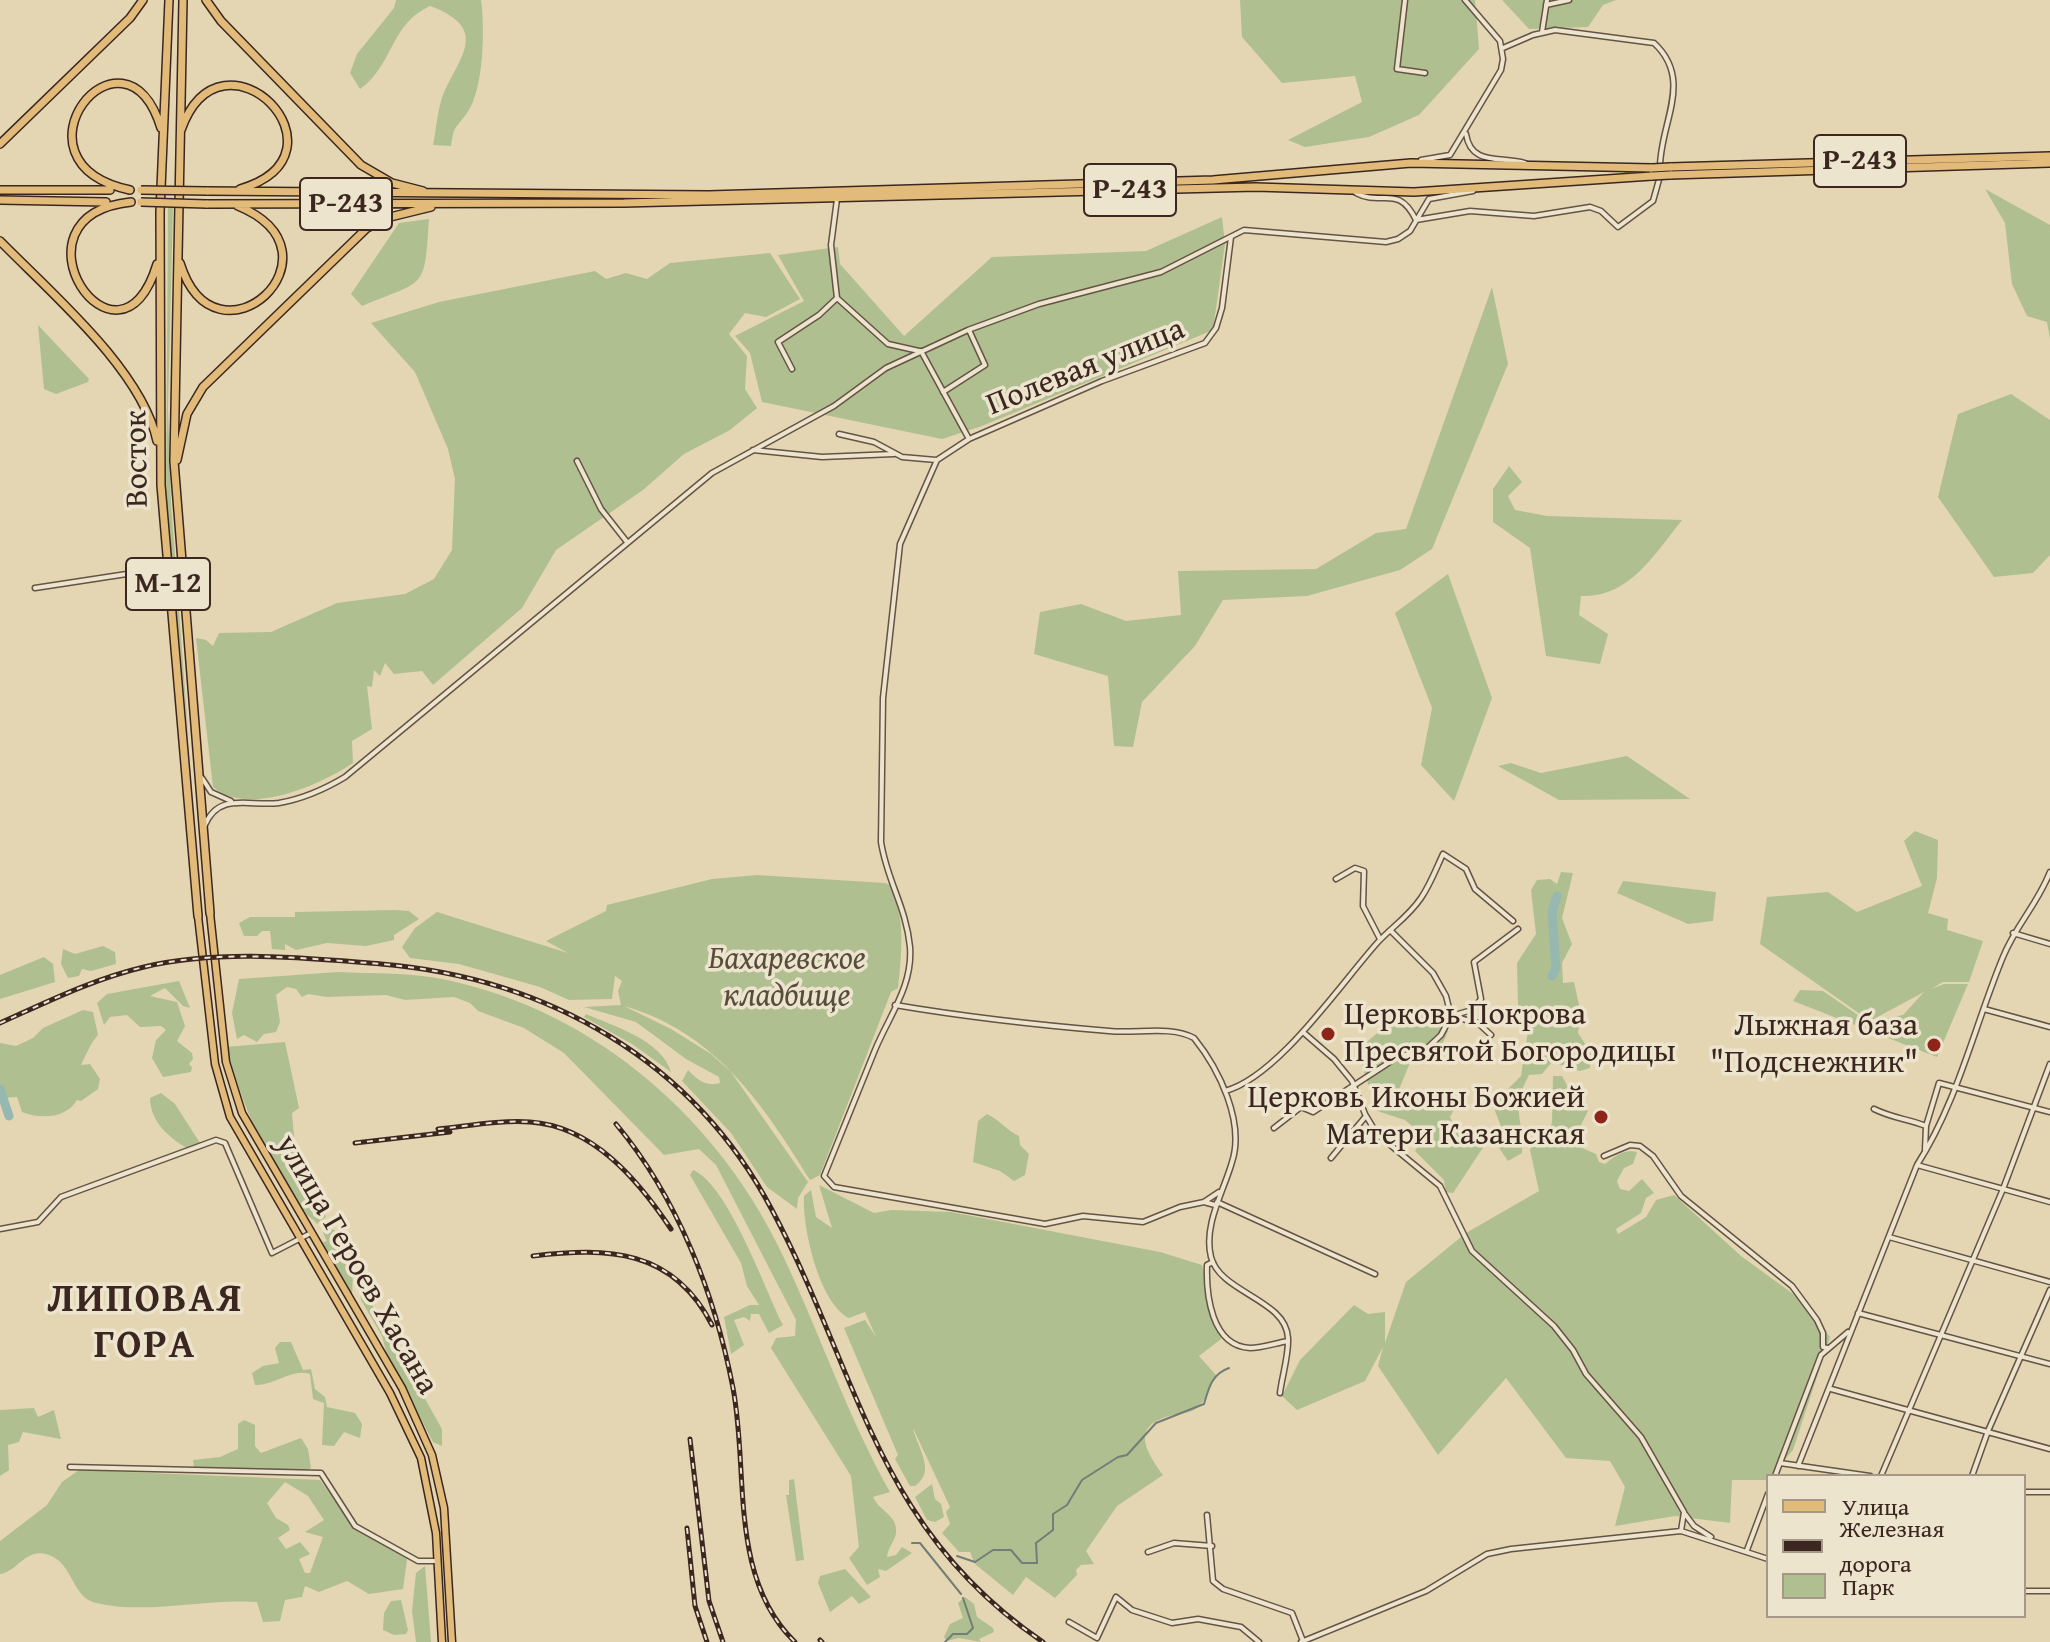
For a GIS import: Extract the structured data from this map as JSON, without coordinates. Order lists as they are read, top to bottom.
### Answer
{
  "streets": {
    "highway": ["Р-243", "Восток", "М-12"],
    "main road": ["улица Героев Хасана"],
    "street": ["Полевая улица"]
  },
  "crossings": [
    ["Восток", "улица Героев Хасана"]
  ],
  "districts": ["ЛИПОВАЯ ГОРА"],
  "parks": ["Бахаревское кладбище"],
  "places": ["Церковь Покрова Пресвятой Богородицы", "Лыжная база \"Подснежник\"", "Церковь Иконы Божией Матери Казанская"],
  "legend": ["Улица", "Железная дорога", "Парк"]
}
